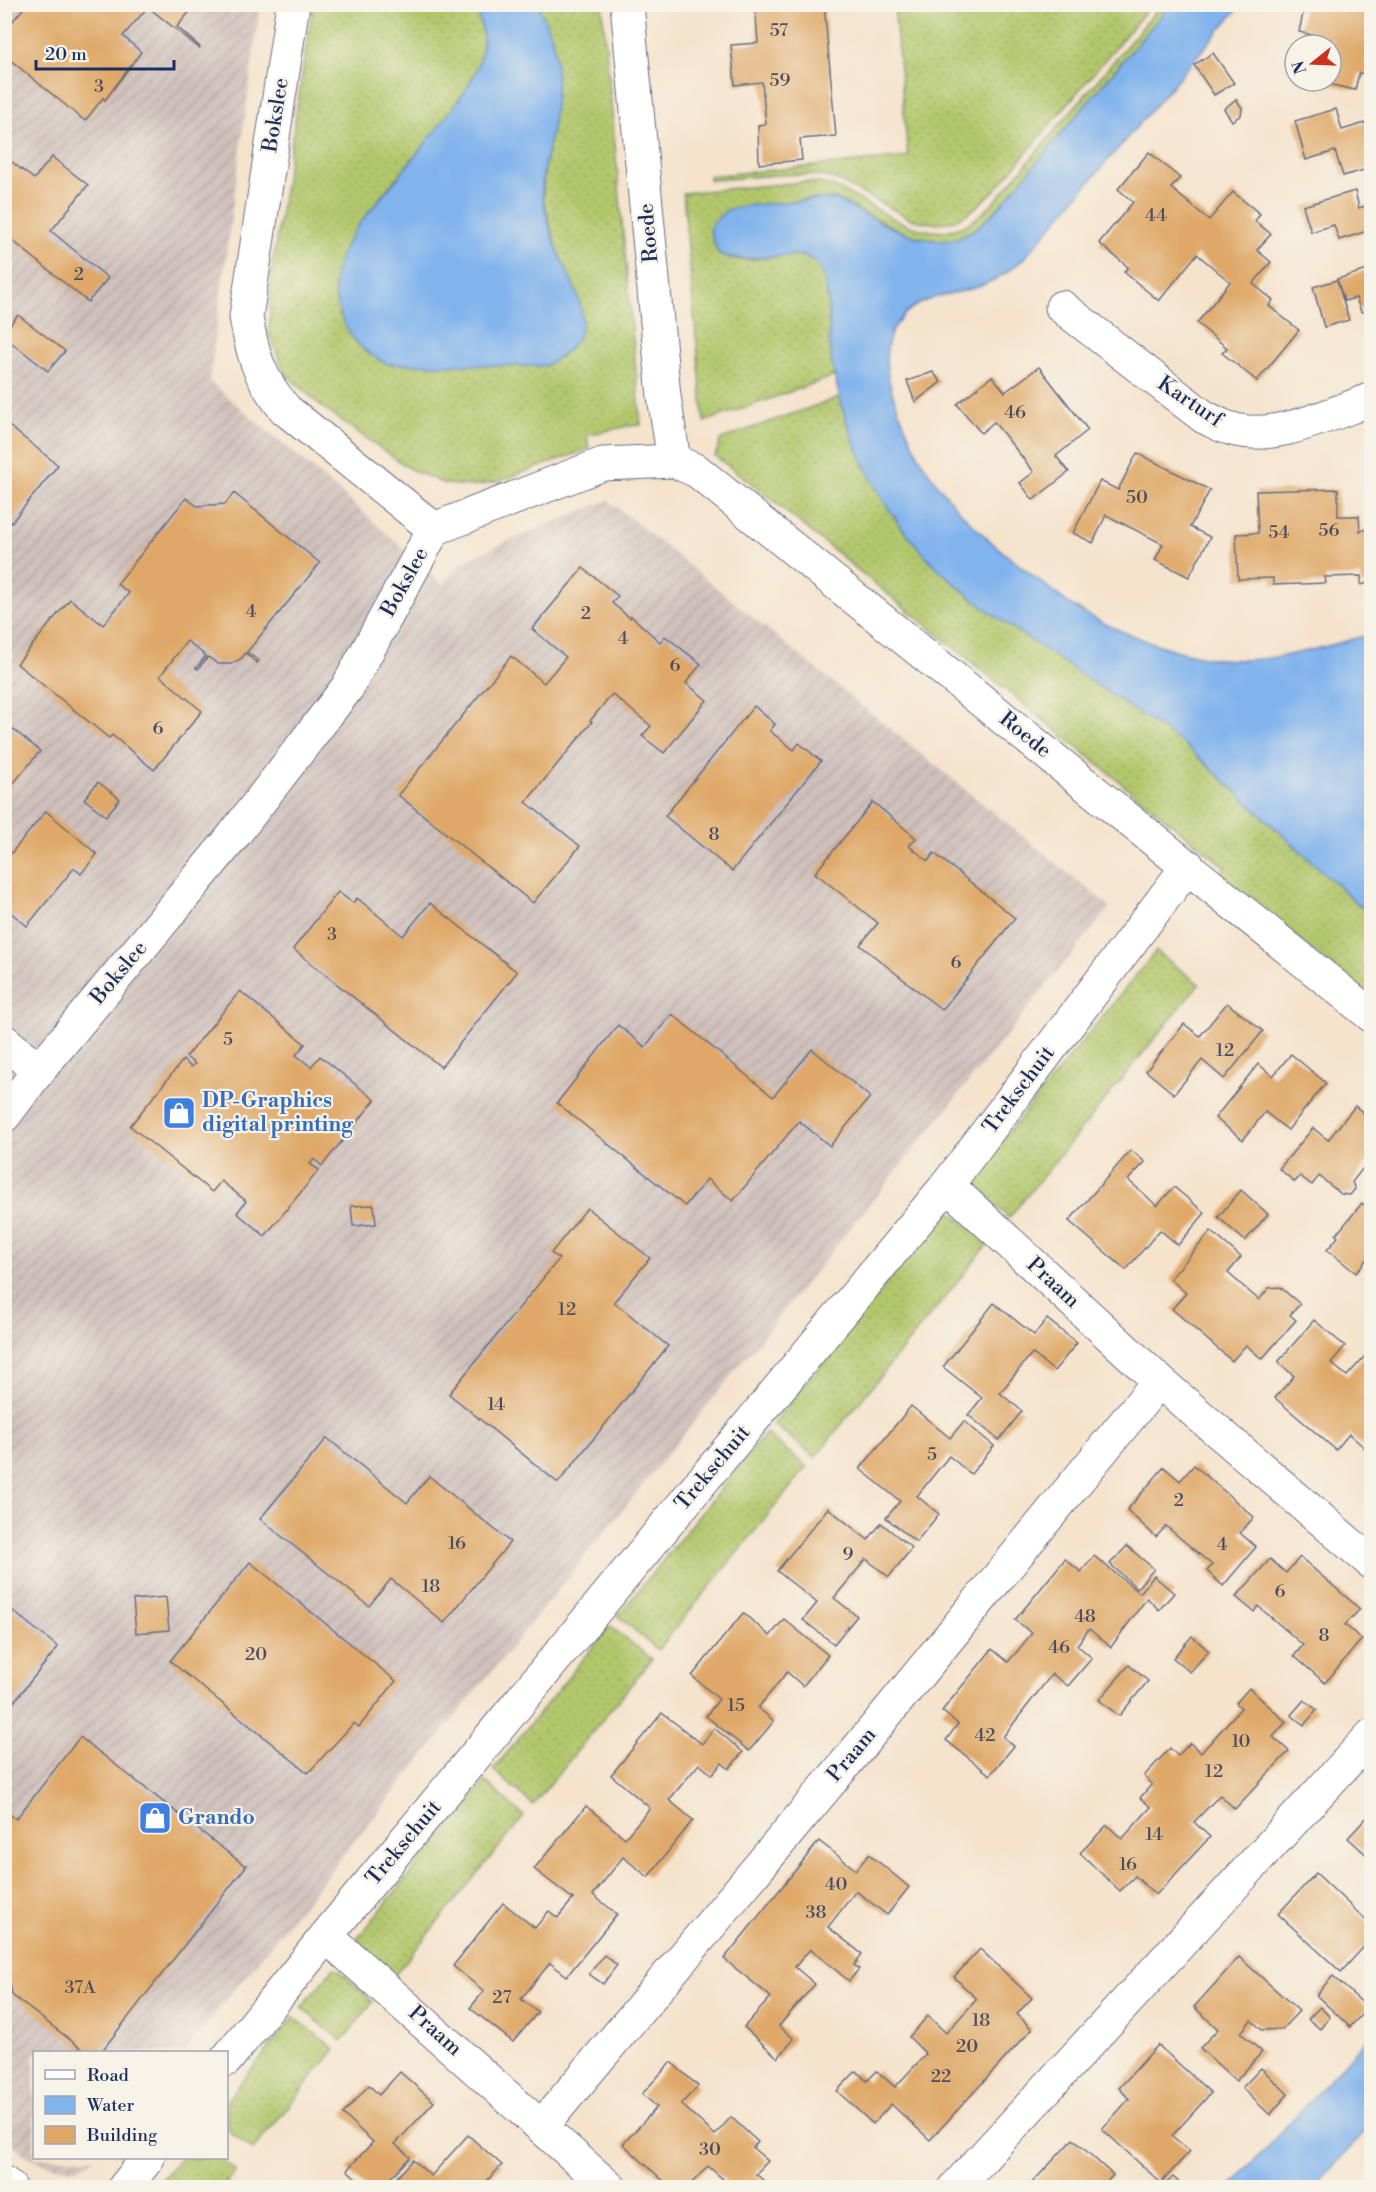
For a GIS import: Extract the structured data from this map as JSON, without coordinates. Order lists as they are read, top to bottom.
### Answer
{
  "streets": {
    "street": [
      "Bokslee",
      "Roede",
      "Karturf",
      "Trekschuit",
      "Praam"
    ]
  },
  "crossings": [
    ["Bokslee", "Roede"],
    ["Roede", "Trekschuit"],
    ["Trekschuit", "Praam"]
  ],
  "places": {
    "shop": ["DP-Graphics digital printing", "Grando"]
  },
  "house_numbers": [
    "57",
    "59",
    "3",
    "44",
    "2",
    "46",
    "50",
    "56",
    "54",
    "4",
    "2",
    "4",
    "6",
    "6",
    "8",
    "3",
    "6",
    "5",
    "12",
    "12",
    "14",
    "5",
    "2",
    "16",
    "4",
    "9",
    "18",
    "6",
    "48",
    "8",
    "46",
    "20",
    "15",
    "42",
    "10",
    "12",
    "14",
    "16",
    "40",
    "38",
    "37A",
    "27",
    "18",
    "20",
    "22",
    "30"
  ],
  "legend": ["Road", "Water", "Building"],
  "scale_bar": "20 m",
  "north": "left"
}
